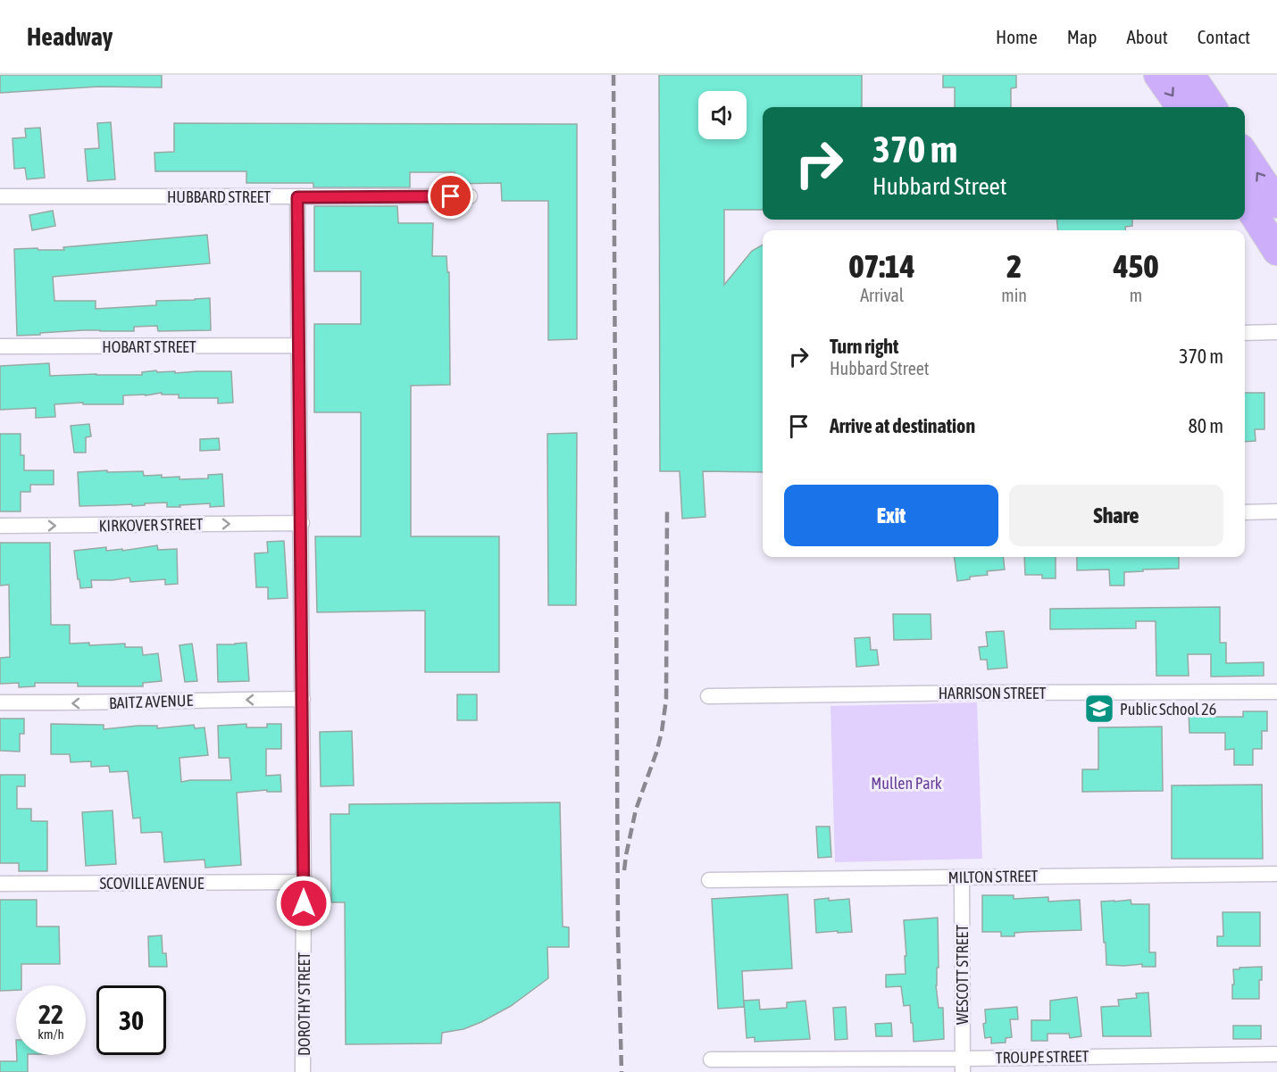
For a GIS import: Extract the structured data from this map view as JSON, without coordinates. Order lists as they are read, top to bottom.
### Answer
{
  "streets": {
    "street": [
      "HUBBARD STREET",
      "HOBART STREET",
      "KIRKOVER STREET",
      "HARRISON STREET",
      "BAITZ AVENUE",
      "MILTON STREET",
      "SCOVILLE AVENUE",
      "WESCOTT STREET",
      "DOROTHY STREET",
      "TROUPE STREET"
    ]
  },
  "crossings": [
    ["HUBBARD STREET", "DOROTHY STREET"],
    ["HOBART STREET", "DOROTHY STREET"],
    ["KIRKOVER STREET", "DOROTHY STREET"],
    ["BAITZ AVENUE", "DOROTHY STREET"],
    ["MILTON STREET", "WESCOTT STREET"],
    ["SCOVILLE AVENUE", "DOROTHY STREET"],
    ["WESCOTT STREET", "TROUPE STREET"]
  ],
  "one_way": ["KIRKOVER STREET", "BAITZ AVENUE"],
  "parks": ["Mullen Park"],
  "places": {
    "school or university": ["Public School 26"]
  },
  "page": {
    "header": "Headway",
    "nav": [
      "Home",
      "Map",
      "About",
      "Contact"
    ],
    "turn": ["370 m", "Hubbard Street"],
    "eta": [
      "07:14",
      "Arrival",
      "2",
      "min",
      "450",
      "m"
    ],
    "list": [
      {
        "name": "Turn right",
        "note": "Hubbard Street",
        "value": "370 m"
      },
      {
        "name": "Arrive at destination",
        "value": "80 m"
      }
    ],
    "buttons": ["Exit", "Share"],
    "speed": "22 km/h",
    "limit": "30"
  }
}
